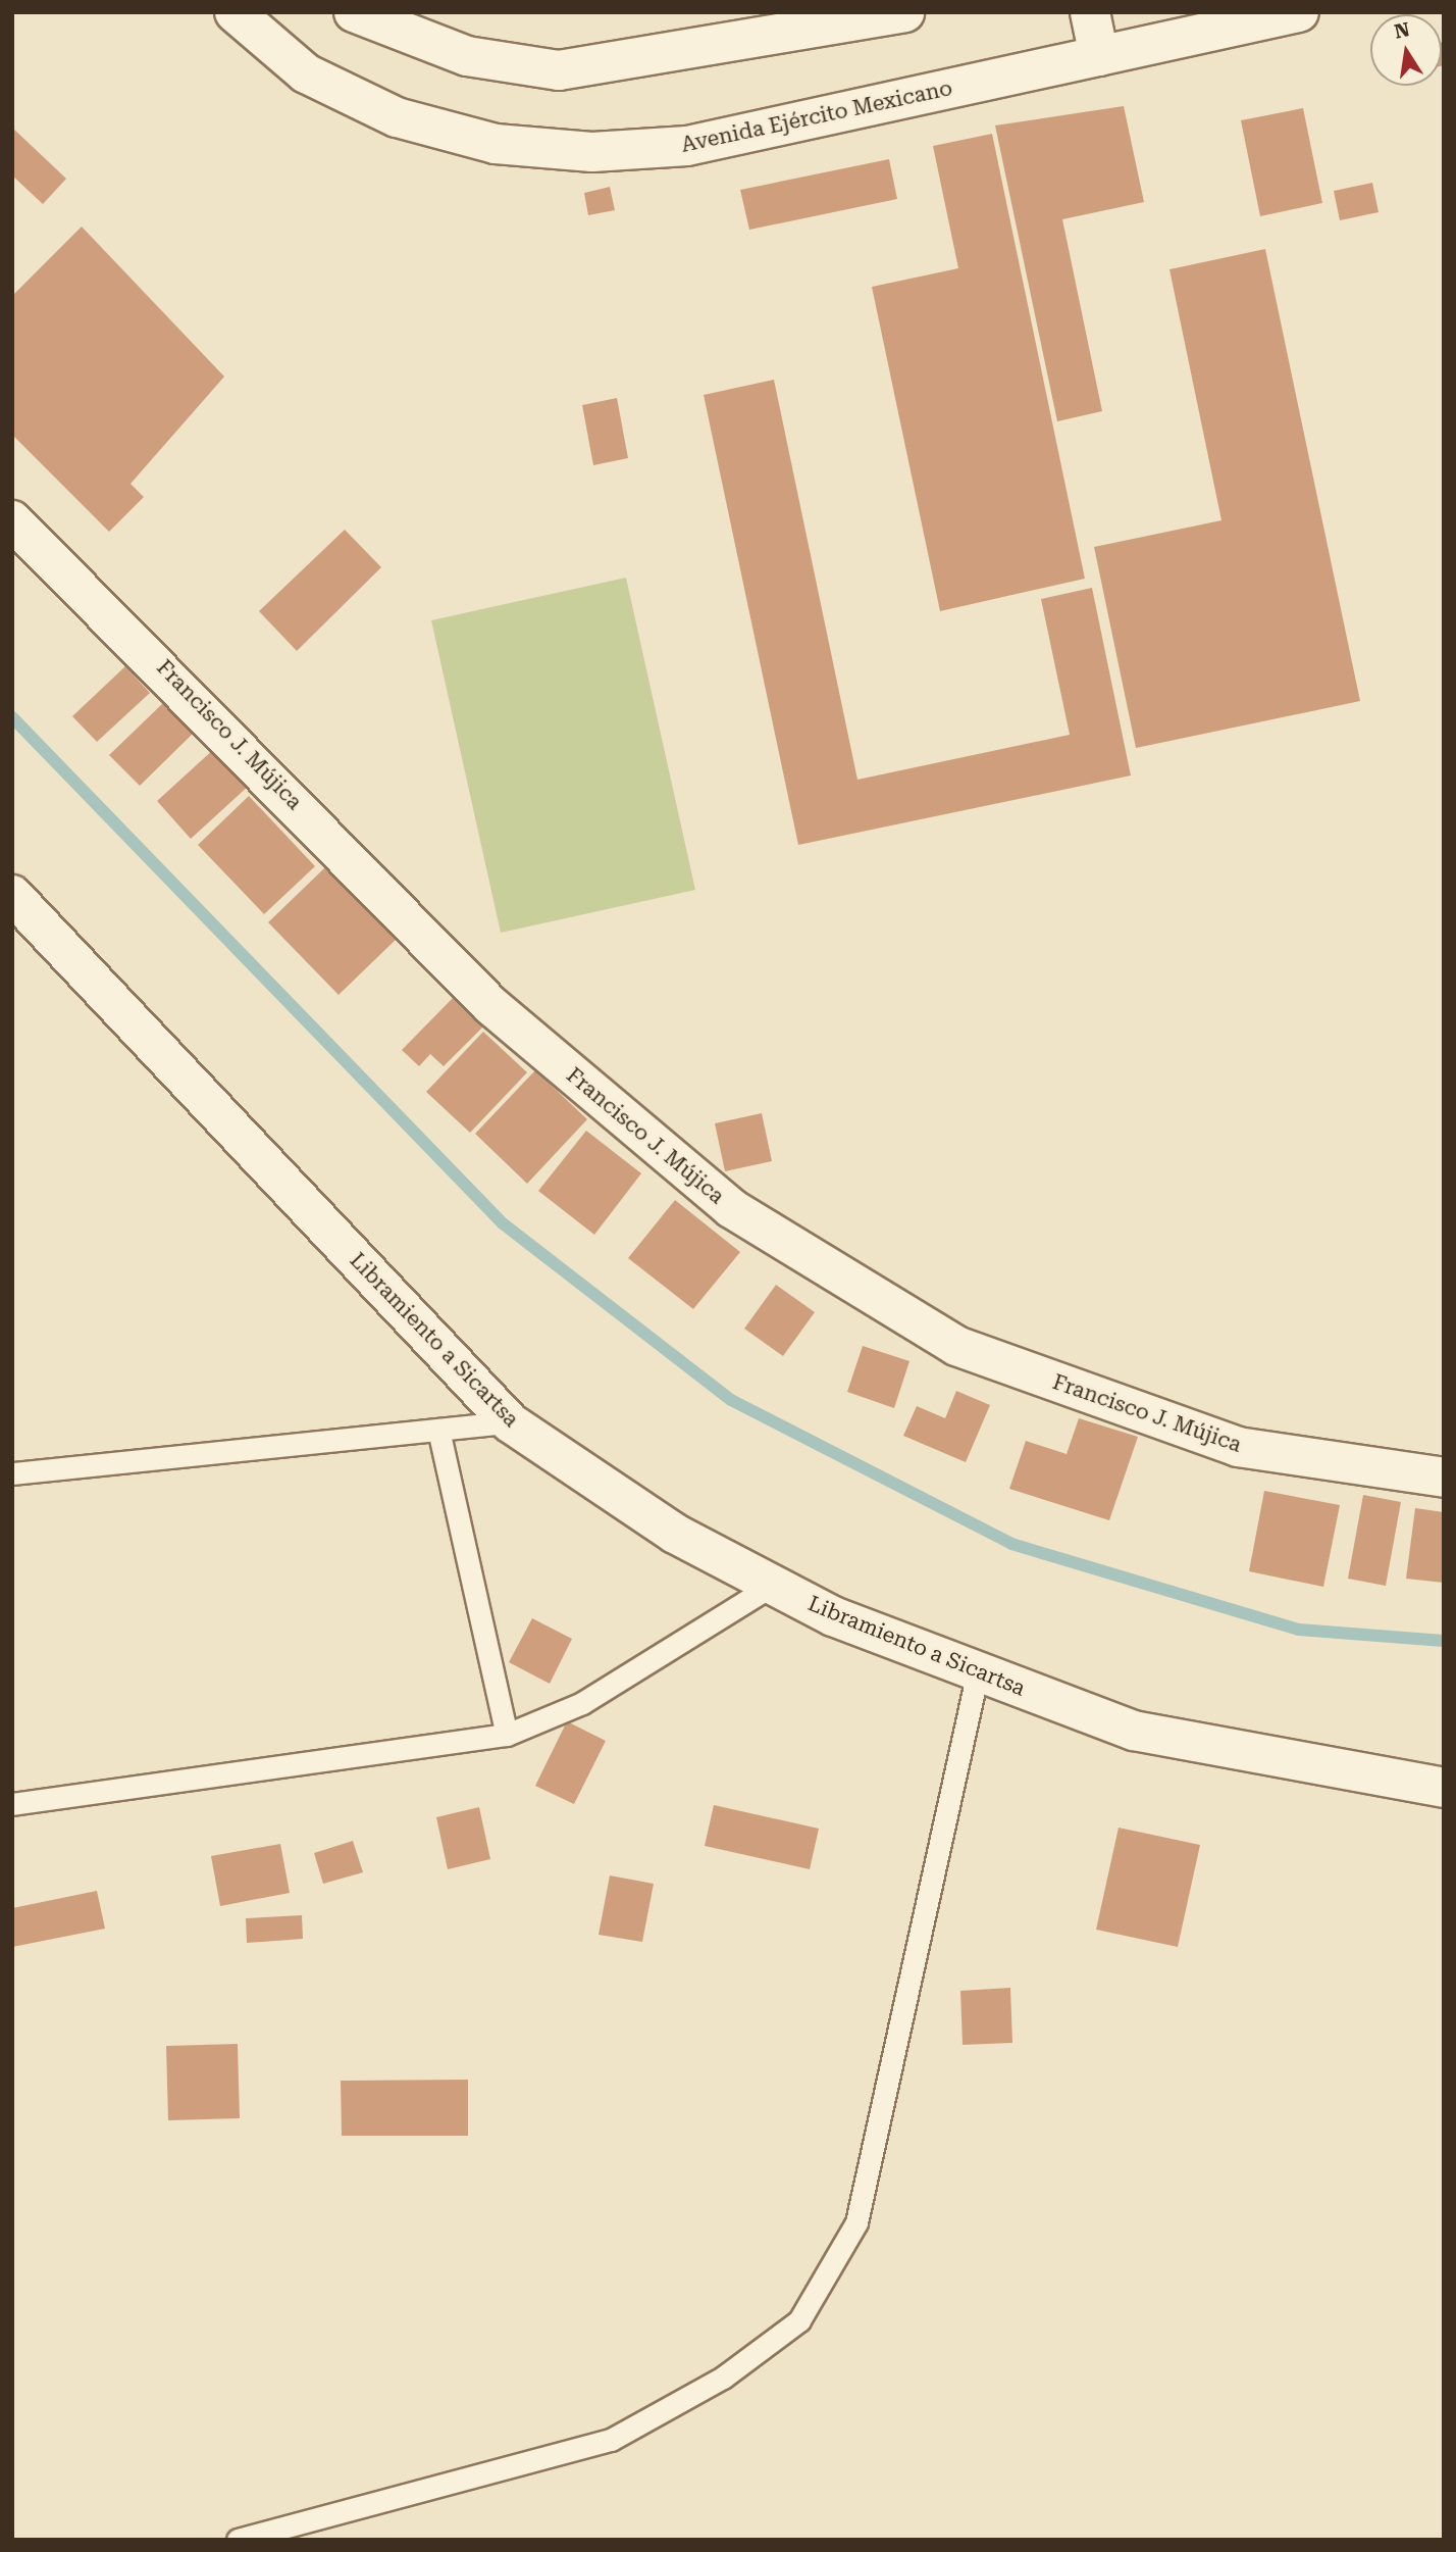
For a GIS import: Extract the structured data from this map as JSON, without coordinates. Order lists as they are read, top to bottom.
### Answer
{
  "streets": {
    "street": ["Avenida Ejército Mexicano", "Francisco J. Mújica", "Libramiento a Sicartsa"]
  },
  "north": "top"
}
